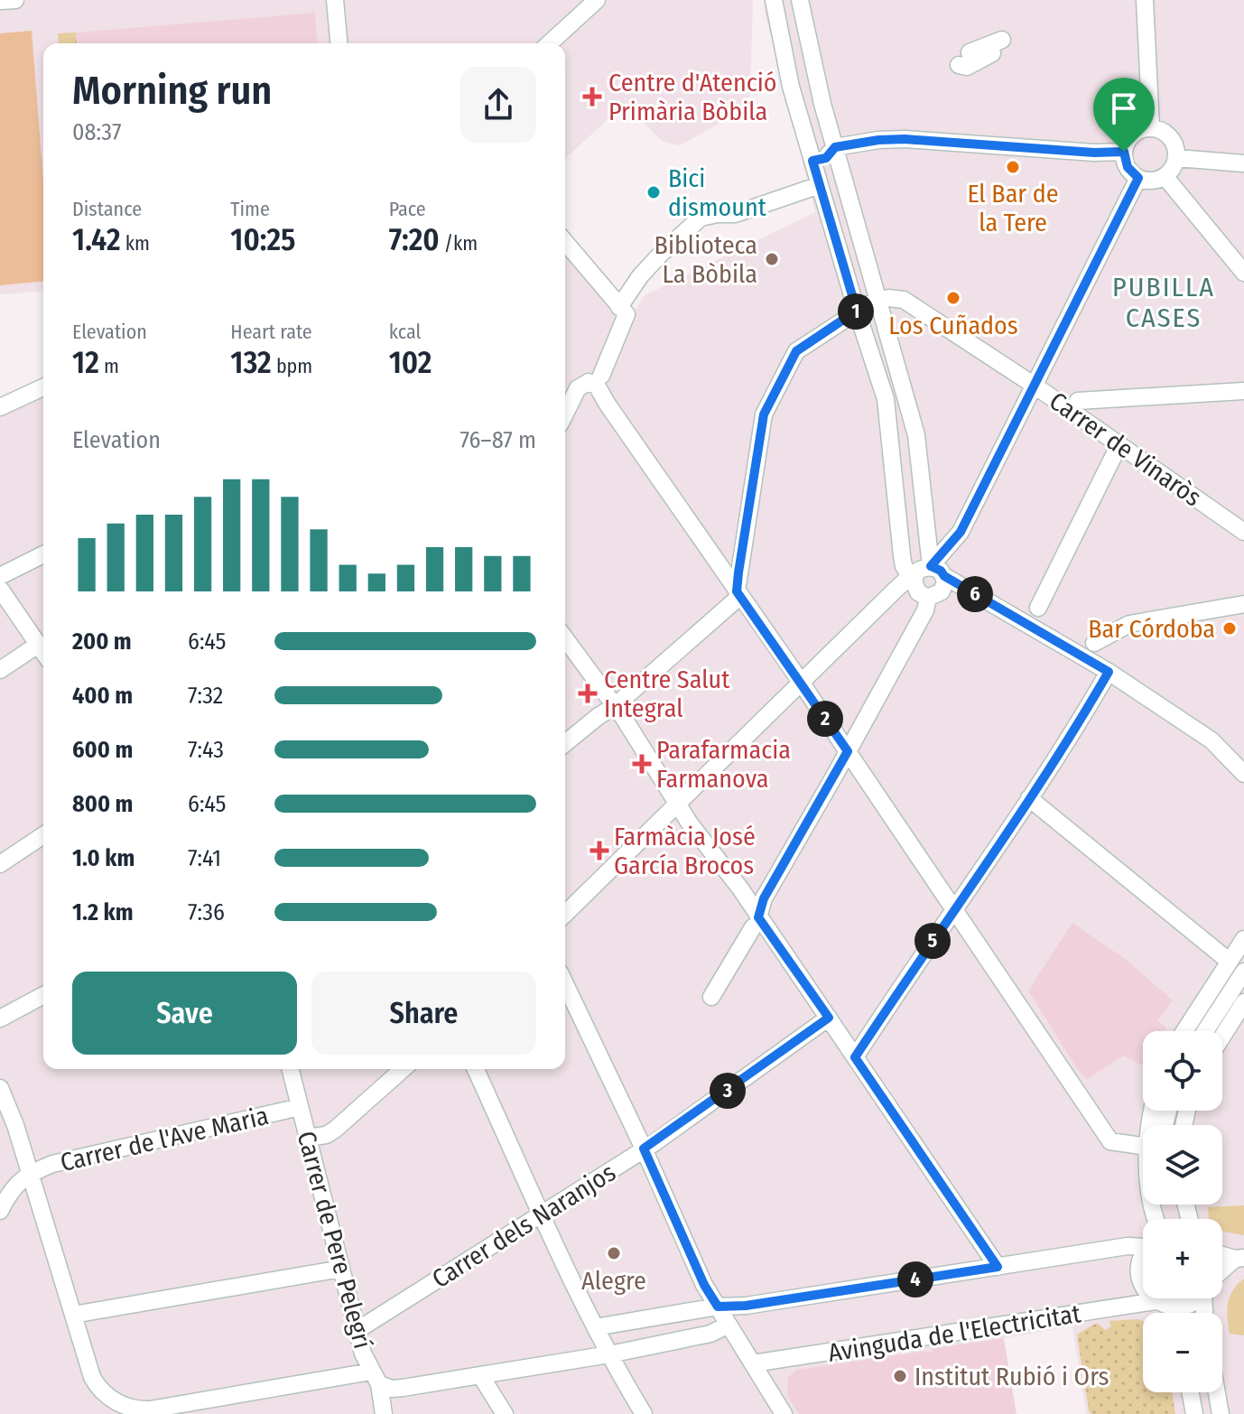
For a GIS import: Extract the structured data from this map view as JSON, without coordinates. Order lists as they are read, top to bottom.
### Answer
{
  "streets": {
    "street": [
      "Carrer de Vinaròs",
      "Carrer de l'Ave Maria",
      "Carrer dels Naranjos",
      "Carrer de Pere Pelegrí",
      "Avinguda de l'Electricitat"
    ]
  },
  "crossings": [
    ["Carrer de l'Ave Maria", "Carrer de Pere Pelegrí"],
    ["Carrer dels Naranjos", "Carrer de Pere Pelegrí"]
  ],
  "districts": ["PUBILLA CASES"],
  "places": {
    "health": [
      "Centre d'Atenció Primària Bòbila",
      "Centre Salut Integral",
      "Parafarmacia Farmanova",
      "Farmàcia José García Brocos"
    ],
    "other": [
      "El Bar de la Tere",
      "Bici dismount",
      "Biblioteca La Bòbila",
      "Los Cuñados",
      "Bar Córdoba",
      "Alegre",
      "Institut Rubió i Ors"
    ]
  },
  "page": {
    "heading": ["Morning run", "08:37"],
    "stats": [
      ["Distance", "1.42 km"],
      ["Time", "10:25"],
      ["Pace", "7:20 /km"],
      ["Elevation", "12 m"],
      ["Heart rate", "132 bpm"],
      ["kcal", "102"]
    ],
    "pins": [
      "1",
      "6",
      "2",
      "5",
      "3",
      "4"
    ],
    "chart": ["Elevation", "76–87 m"],
    "list": [
      {
        "name": "200 m",
        "note": "6:45"
      },
      {
        "name": "400 m",
        "note": "7:32"
      },
      {
        "name": "600 m",
        "note": "7:43"
      },
      {
        "name": "800 m",
        "note": "6:45"
      },
      {
        "name": "1.0 km",
        "note": "7:41"
      },
      {
        "name": "1.2 km",
        "note": "7:36"
      }
    ],
    "buttons": ["Save", "Share"],
    "map_buttons": ["+", "−"]
  }
}
